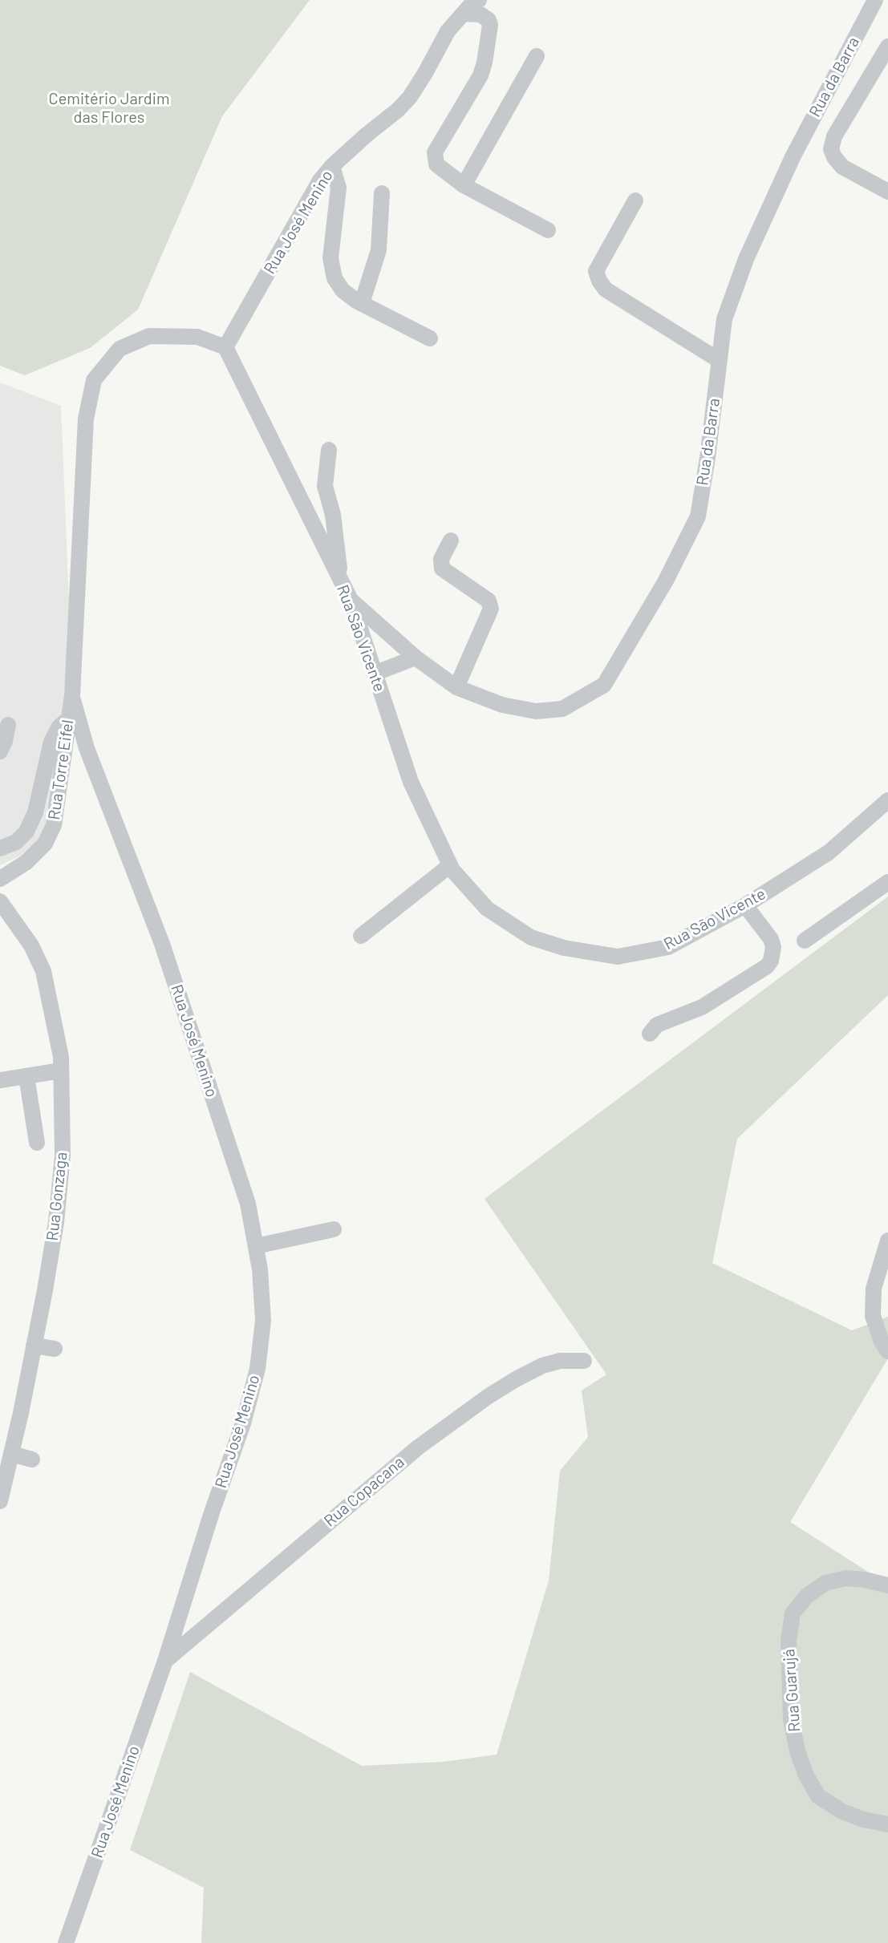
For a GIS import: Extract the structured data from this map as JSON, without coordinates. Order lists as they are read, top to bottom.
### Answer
{
  "streets": {
    "street": [
      "Rua da Barra",
      "Rua José Menino",
      "Rua São Vicente",
      "Rua Torre Eifel",
      "Rua Gonzaga",
      "Rua Copacana",
      "Rua Guarujá"
    ]
  },
  "crossings": [
    ["Rua da Barra", "Rua São Vicente"],
    ["Rua José Menino", "Rua São Vicente"],
    ["Rua José Menino", "Rua Torre Eifel"],
    ["Rua José Menino", "Rua Copacana"]
  ],
  "parks": ["Cemitério Jardim das Flores"]
}
